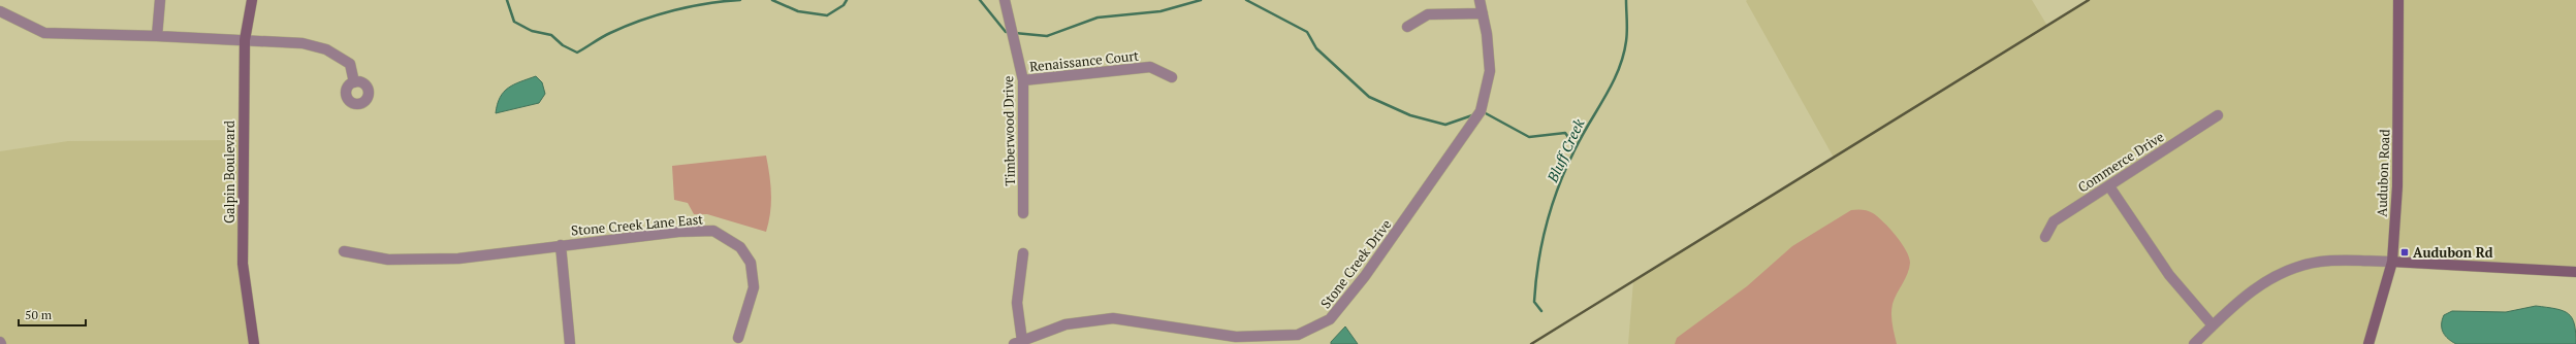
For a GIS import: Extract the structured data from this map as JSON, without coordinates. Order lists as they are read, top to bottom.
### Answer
{
  "streets": {
    "street": [
      "Renaissance Court",
      "Timberwood Drive",
      "Commerce Drive",
      "Galpin Boulevard",
      "Audubon Road",
      "Stone Creek Lane East",
      "Stone Creek Drive"
    ]
  },
  "crossings": [
    ["Renaissance Court", "Timberwood Drive"]
  ],
  "water": ["Bluff Creek"],
  "places": {
    "transit": ["Audubon Rd"]
  },
  "scale_bar": "50 m"
}
